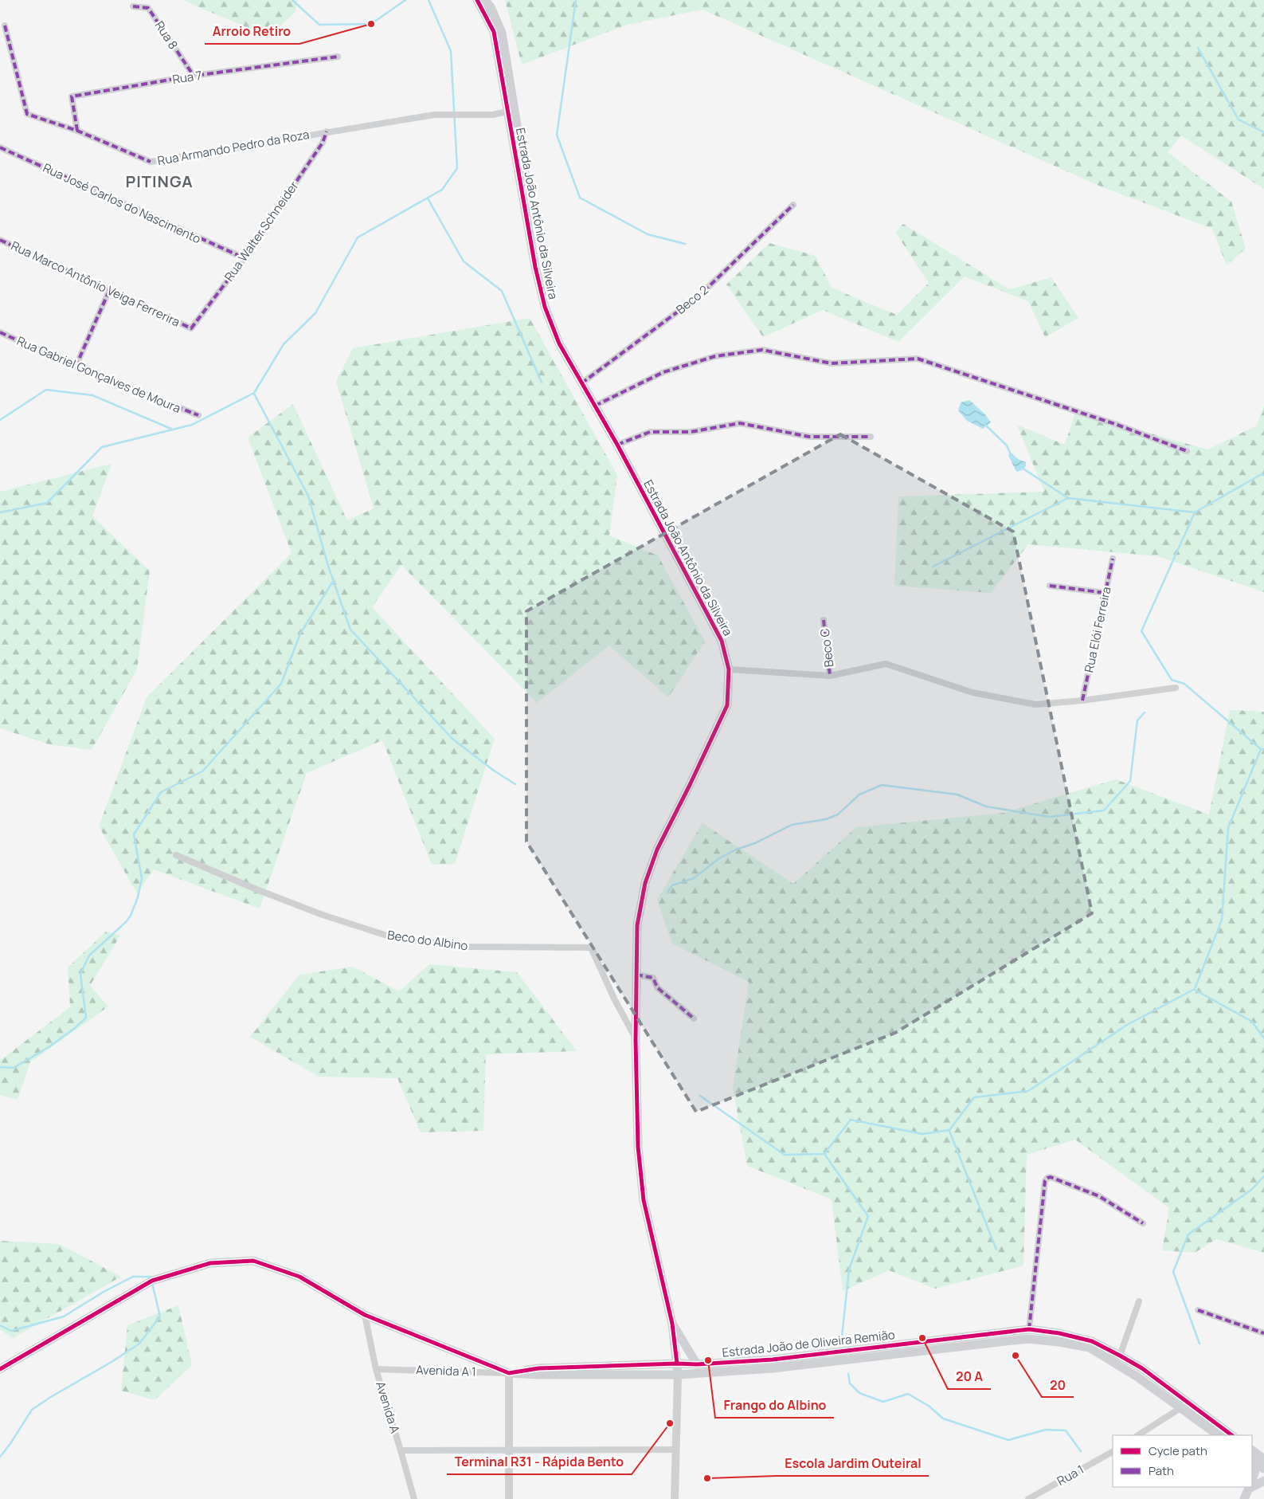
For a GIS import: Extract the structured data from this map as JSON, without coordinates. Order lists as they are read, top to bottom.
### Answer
{
  "streets": {
    "main road": ["Estrada João Antônio da Silveira", "Estrada João de Oliveira Remião"],
    "street": [
      "Rua 8",
      "Rua 7",
      "Rua Armando Pedro da Roza",
      "Rua José Carlos do Nascimento",
      "Rua Walter Schneider",
      "Rua Marco Antônio Veiga Ferrerira",
      "Beco 2",
      "Rua Gabriel Gonçalves de Moura",
      "Rua Elói Ferreira",
      "Beco C",
      "Beco do Albino",
      "Avenida A 1",
      "Avenida A",
      "Rua 1"
    ]
  },
  "crossings": [
    ["Rua 8", "Rua 7"],
    ["Rua 7", "Rua Armando Pedro da Roza"],
    ["Rua Armando Pedro da Roza", "Estrada João Antônio da Silveira"],
    ["Rua Armando Pedro da Roza", "Rua Walter Schneider"],
    ["Rua José Carlos do Nascimento", "Rua Walter Schneider"],
    ["Estrada João Antônio da Silveira", "Beco 2"],
    ["Estrada João Antônio da Silveira", "Beco do Albino"],
    ["Estrada João Antônio da Silveira", "Estrada João de Oliveira Remião"],
    ["Rua Walter Schneider", "Rua Marco Antônio Veiga Ferrerira"],
    ["Estrada João de Oliveira Remião", "Avenida A 1"],
    ["Estrada João de Oliveira Remião", "Avenida A"],
    ["Avenida A 1", "Avenida A"]
  ],
  "districts": ["PITINGA"],
  "places": [
    "Arroio Retiro",
    "20 A",
    "20",
    "Frango do Albino",
    "Terminal R31 - Rápida Bento",
    "Escola Jardim Outeiral"
  ],
  "legend": ["Cycle path", "Path"]
}
